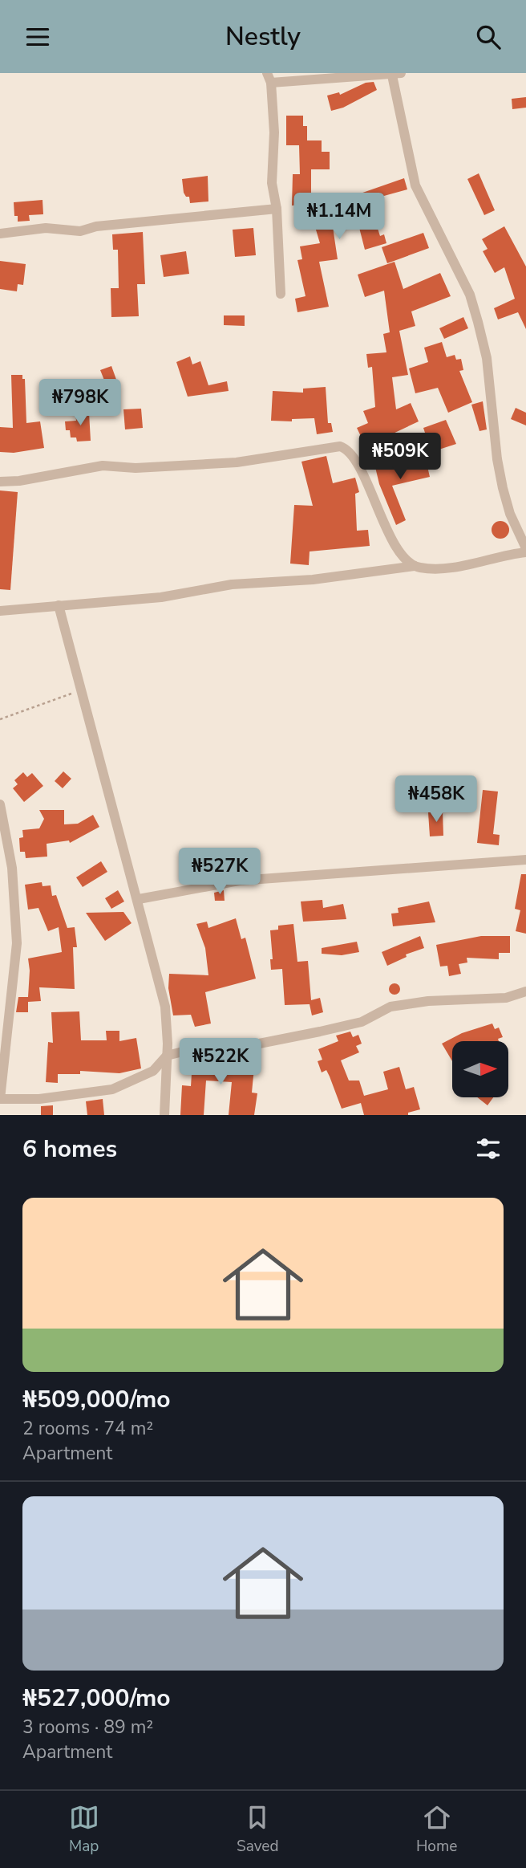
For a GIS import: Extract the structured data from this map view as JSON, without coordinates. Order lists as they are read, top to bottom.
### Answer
{
  "north": "right",
  "page": {
    "header": "Nestly",
    "price": [
      "₦1.14M",
      "₦798K",
      "₦509K",
      "₦458K",
      "₦527K",
      "₦522K"
    ],
    "heading": "6 homes",
    "list": [
      {
        "name": "₦509,000/mo",
        "note": "2 rooms · 74 m² · Apartment"
      },
      {
        "name": "₦527,000/mo",
        "note": "3 rooms · 89 m² · Apartment"
      }
    ],
    "tabs": ["Map", "Saved", "Home"]
  }
}
